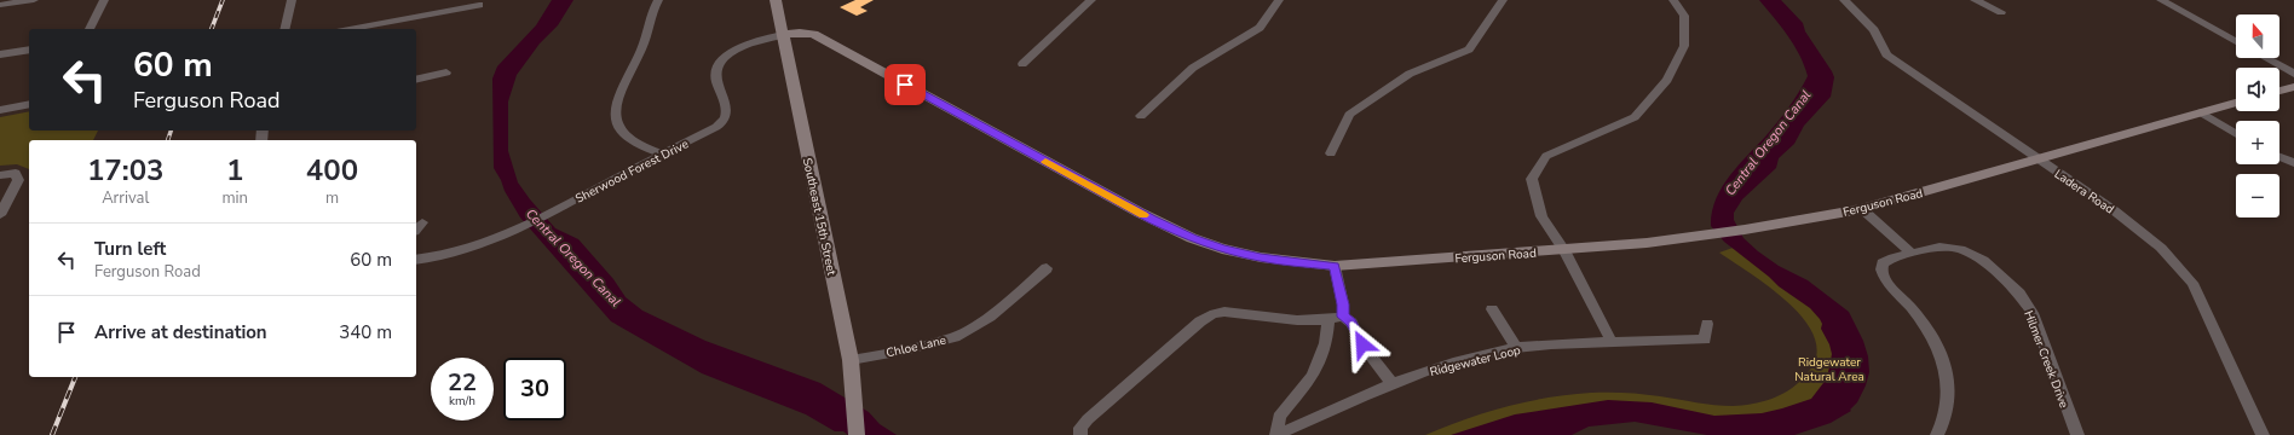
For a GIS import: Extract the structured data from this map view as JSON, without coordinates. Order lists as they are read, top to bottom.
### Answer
{
  "streets": {
    "street": [
      "Sherwood Forest Drive",
      "Ladera Road",
      "Ferguson Road",
      "Southeast 15th Street",
      "Chloe Lane",
      "Hilmer Creek Drive",
      "Ridgewater Loop"
    ]
  },
  "crossings": [
    ["Sherwood Forest Drive", "Ferguson Road"],
    ["Sherwood Forest Drive", "Southeast 15th Street"],
    ["Ladera Road", "Ferguson Road"],
    ["Ferguson Road", "Southeast 15th Street"],
    ["Southeast 15th Street", "Chloe Lane"]
  ],
  "water": ["Central Oregon Canal"],
  "parks": ["Ridgewater Natural Area"],
  "north": "top",
  "page": {
    "map_buttons": ["+", "−"],
    "turn": ["60 m", "Ferguson Road"],
    "eta": [
      "17:03",
      "Arrival",
      "1",
      "min",
      "400",
      "m"
    ],
    "list": [
      {
        "name": "Turn left",
        "note": "Ferguson Road",
        "value": "60 m"
      },
      {
        "name": "Arrive at destination",
        "value": "340 m"
      }
    ],
    "speed": "22 km/h",
    "limit": "30"
  }
}
